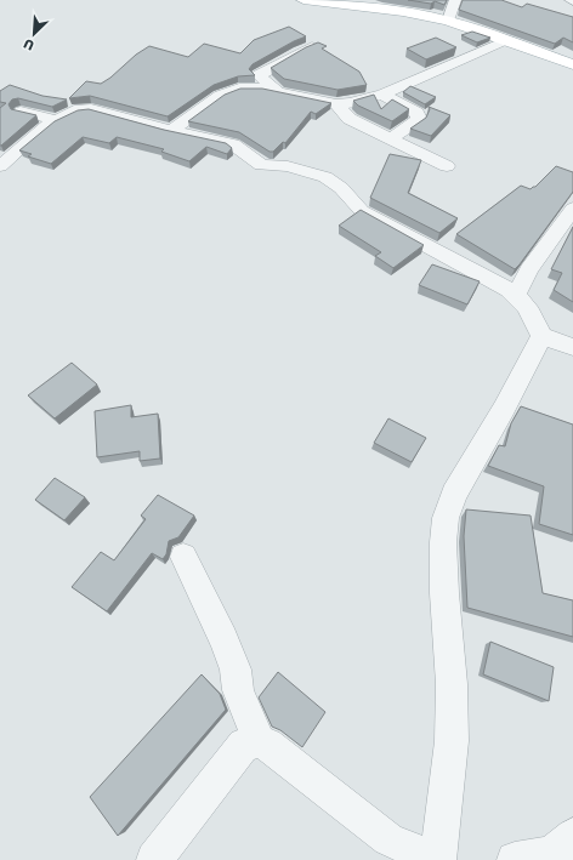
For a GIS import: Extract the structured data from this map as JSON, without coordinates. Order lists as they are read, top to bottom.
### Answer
{
  "north": "bottom left"
}
